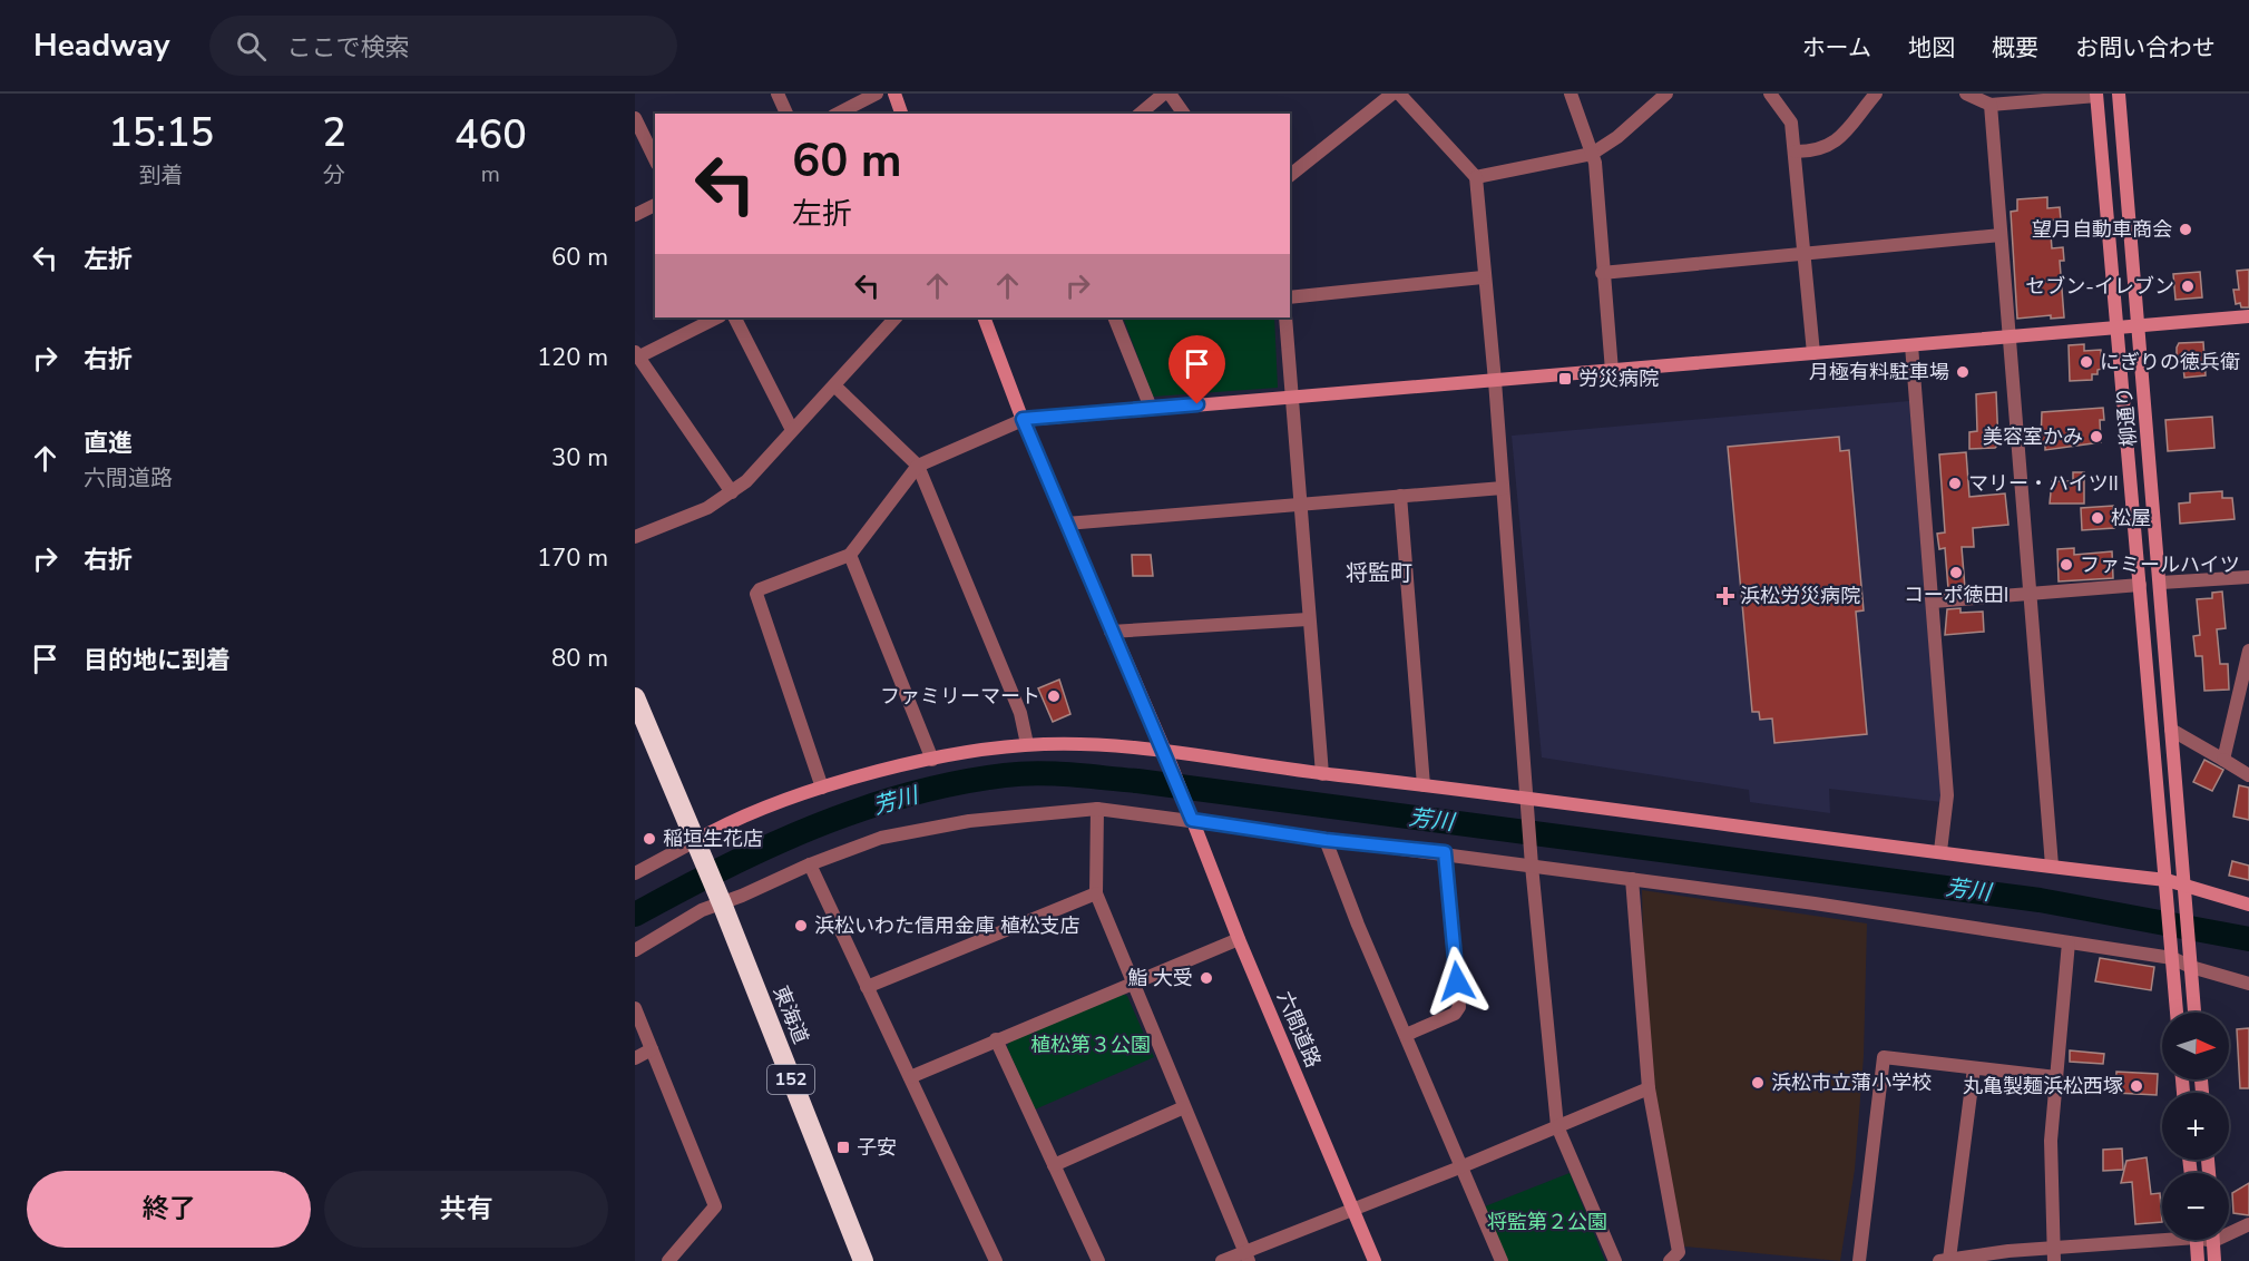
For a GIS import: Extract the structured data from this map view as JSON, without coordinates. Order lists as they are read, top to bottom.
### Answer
{
  "streets": {
    "highway": ["東海道", "152"],
    "street": ["柳通り", "六間道路"]
  },
  "crossings": [
    ["東海道", "152"]
  ],
  "districts": ["将監町"],
  "water": ["芳川"],
  "parks": ["植松第３公園", "将監第２公園"],
  "places": {
    "other": [
      "望月自動車商会",
      "セブン-イレブン",
      "にぎりの徳兵衛",
      "月極有料駐車場",
      "美容室かみ",
      "マリー・ハイツII",
      "松屋",
      "ファミールハイツ",
      "コーポ徳田I",
      "ファミリーマート",
      "稲垣生花店",
      "浜松いわた信用金庫 植松支店",
      "鮨 大受",
      "浜松市立蒲小学校",
      "丸亀製麺浜松西塚"
    ],
    "transit": ["労災病院", "子安"],
    "health": ["浜松労災病院"]
  },
  "north": "right",
  "page": {
    "header": "Headway",
    "search": "ここで検索",
    "nav": [
      "ホーム",
      "地図",
      "概要",
      "お問い合わせ"
    ],
    "eta": [
      "15:15",
      "到着",
      "2",
      "分",
      "460",
      "m"
    ],
    "turn": ["60 m", "左折"],
    "list": [
      {
        "name": "左折",
        "value": "60 m"
      },
      {
        "name": "右折",
        "value": "120 m"
      },
      {
        "name": "直進",
        "note": "六間道路",
        "value": "30 m"
      },
      {
        "name": "右折",
        "value": "170 m"
      },
      {
        "name": "目的地に到着",
        "value": "80 m"
      }
    ],
    "map_buttons": ["+", "−"],
    "buttons": ["終了", "共有"]
  }
}
